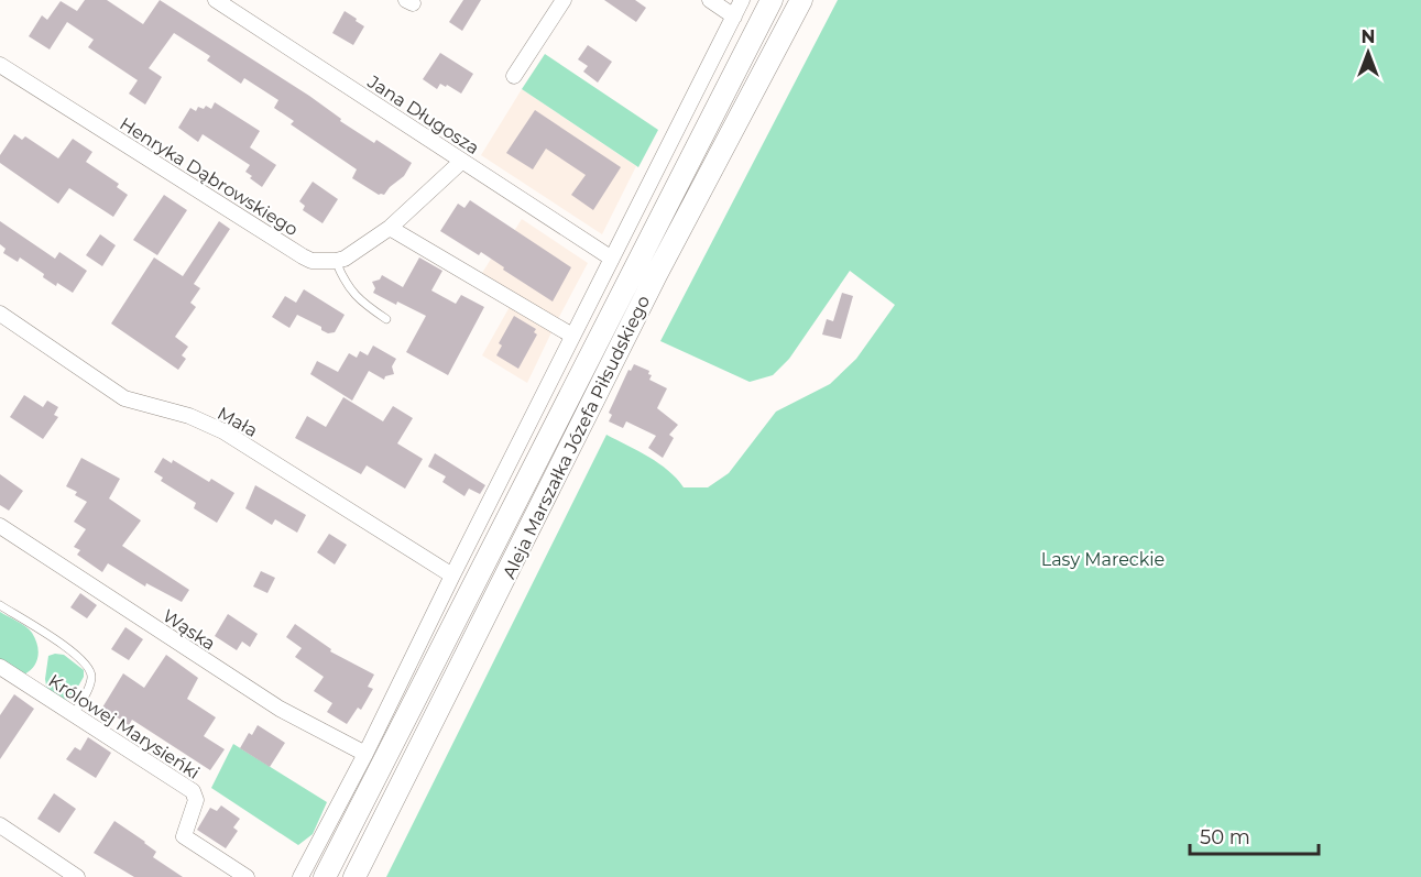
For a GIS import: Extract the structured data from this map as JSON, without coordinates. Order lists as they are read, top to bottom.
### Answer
{
  "streets": {
    "main road": ["Aleja Marszałka Józefa Piłsudskiego"],
    "street": [
      "Jana Długosza",
      "Henryka Dąbrowskiego",
      "Mała",
      "Wąska",
      "Królowej Marysieńki"
    ]
  },
  "parks": ["Lasy Mareckie"],
  "scale_bar": "50 m",
  "north": "top"
}
